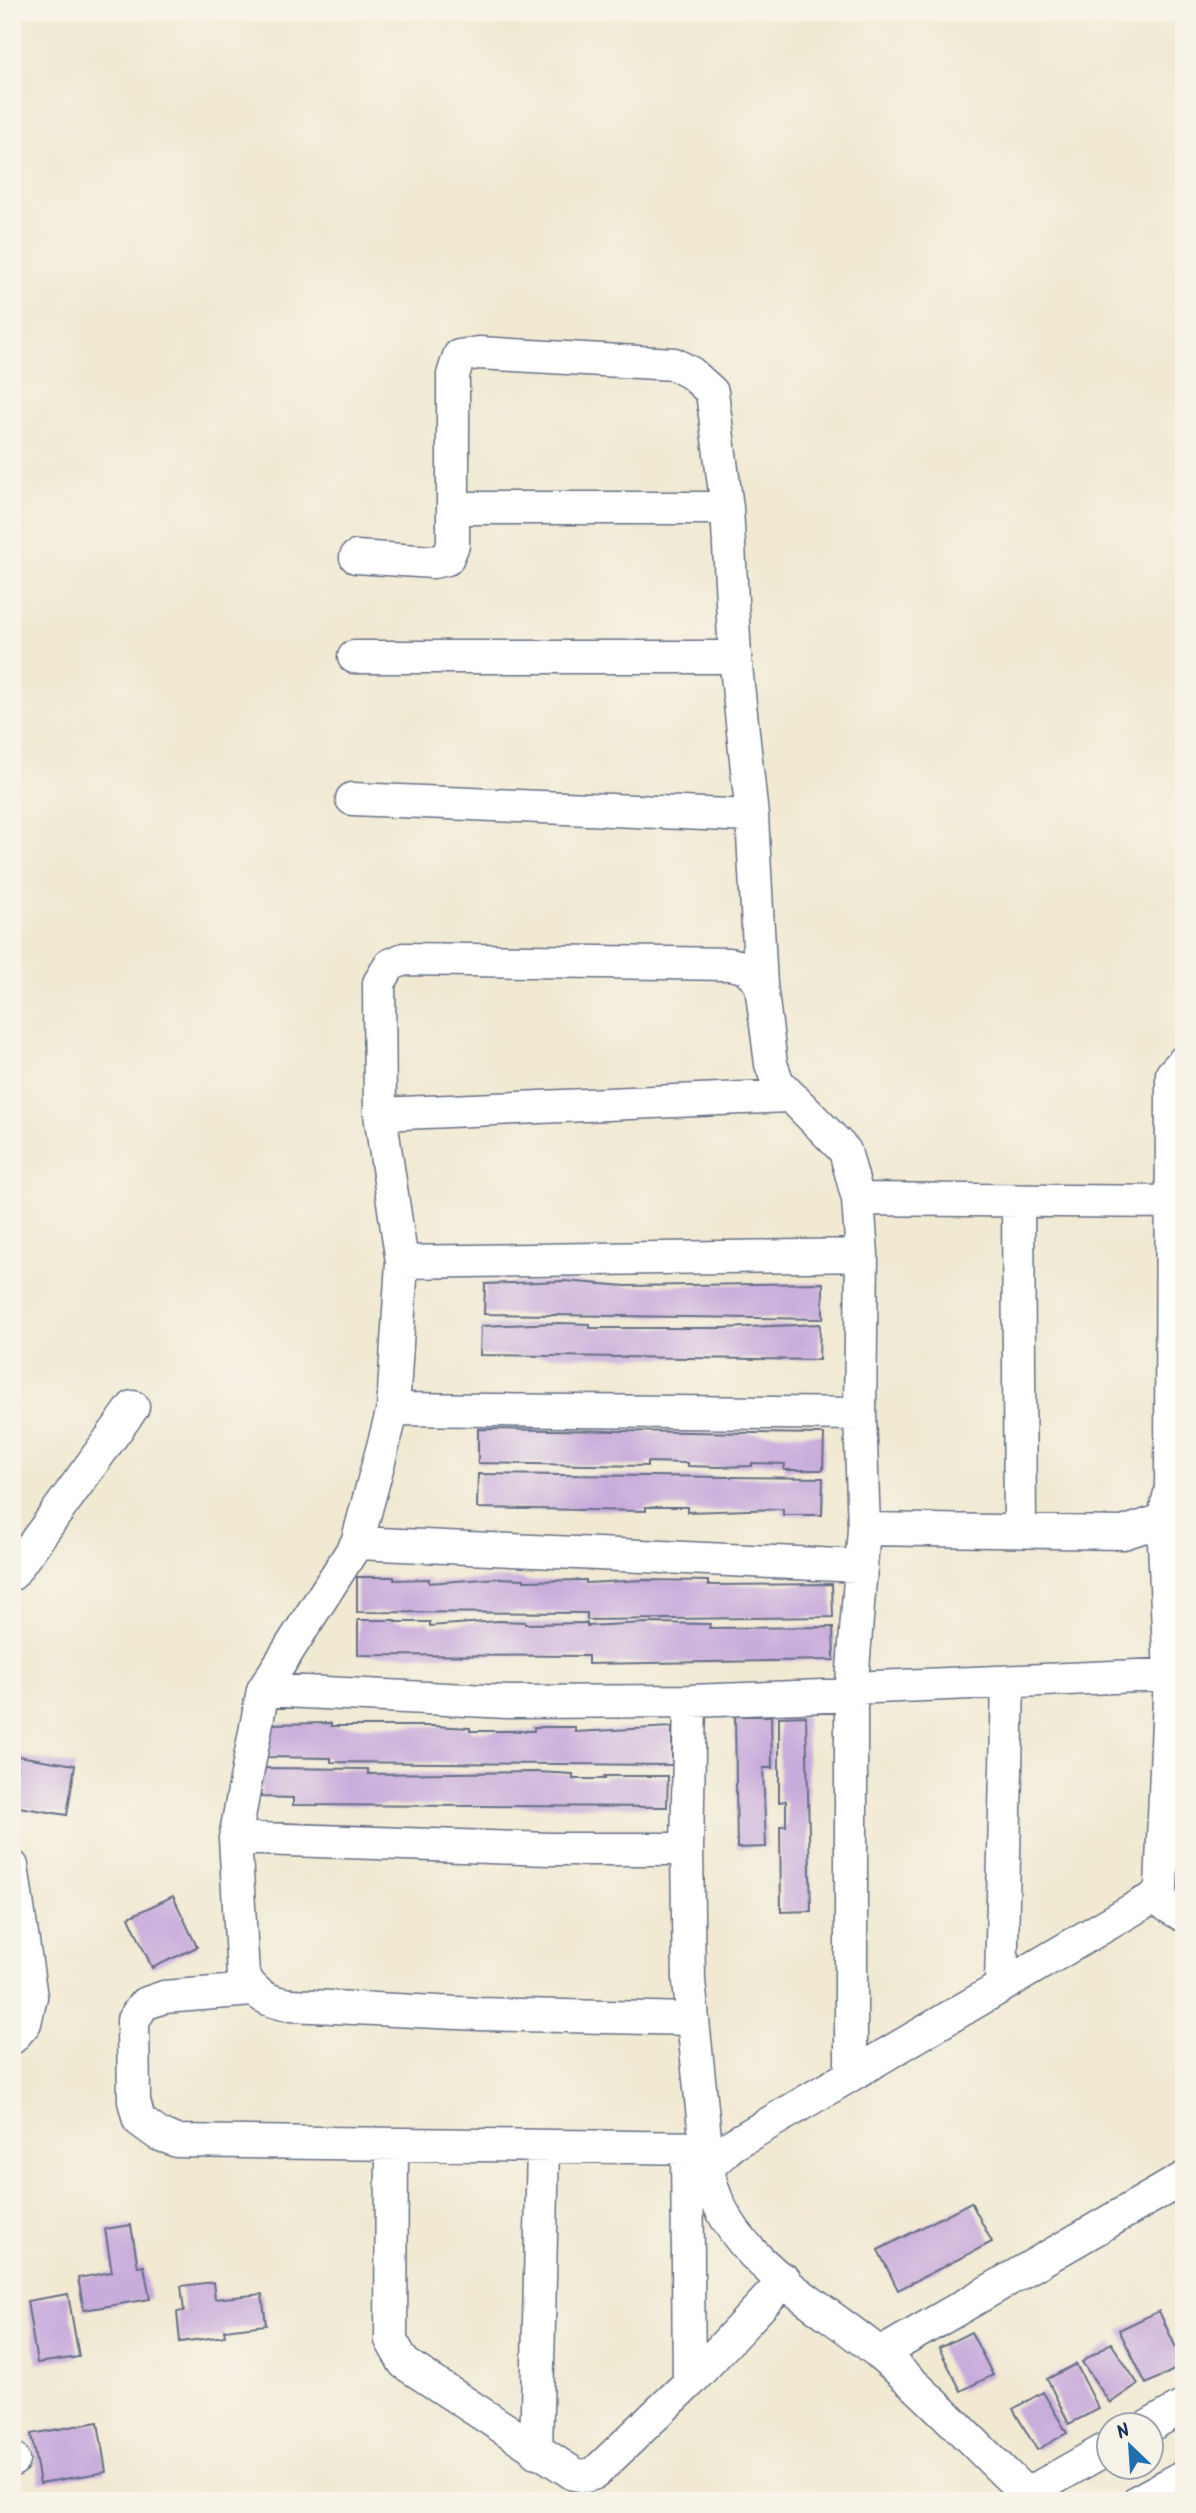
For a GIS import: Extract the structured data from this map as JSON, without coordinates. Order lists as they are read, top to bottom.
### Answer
{
  "north": "top left"
}
